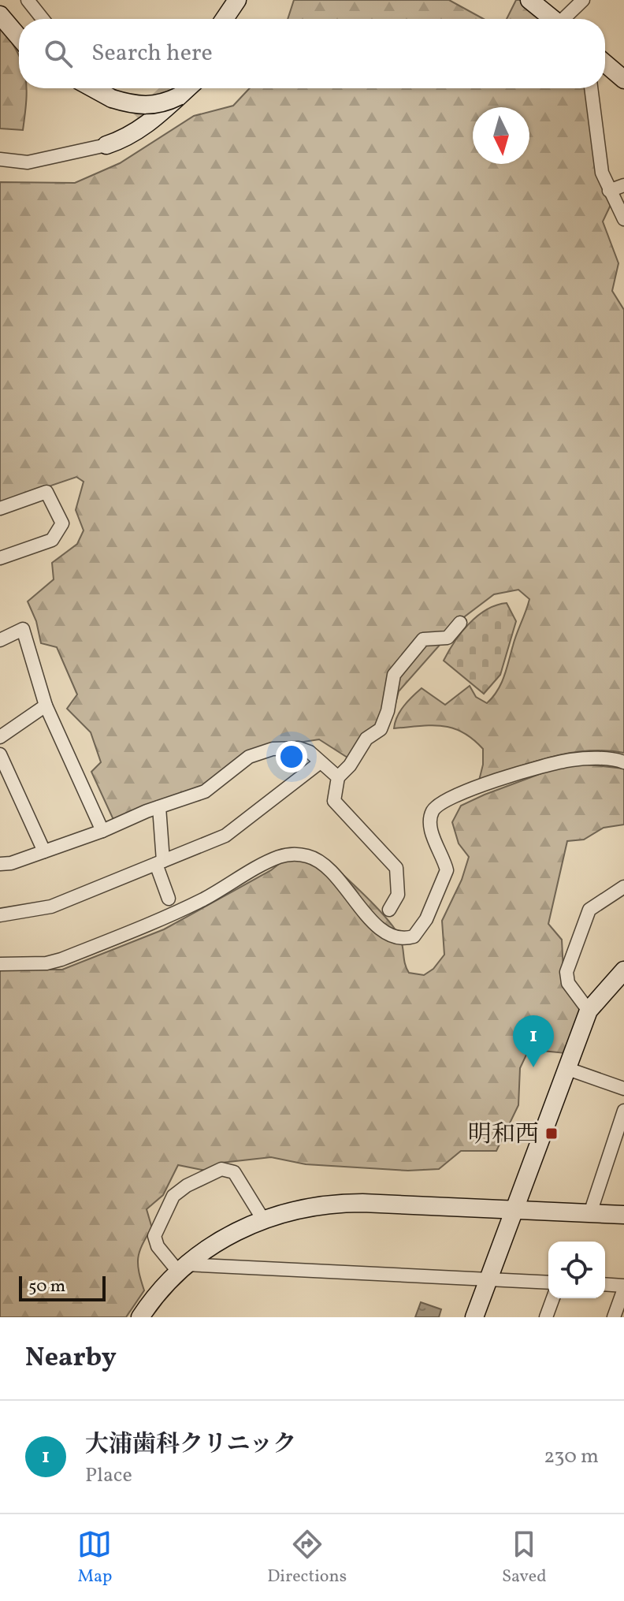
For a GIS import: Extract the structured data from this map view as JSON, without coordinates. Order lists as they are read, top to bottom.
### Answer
{
  "places": {
    "transit": ["明和西"]
  },
  "scale_bar": "50 m",
  "north": "bottom",
  "page": {
    "search": "Search here",
    "pins": "1",
    "scale": "50 m",
    "heading": "Nearby",
    "list": [
      {
        "mark": "1",
        "name": "大浦歯科クリニック",
        "note": "Place",
        "value": "230 m"
      }
    ],
    "nav": ["Map", "Directions", "Saved"]
  }
}
